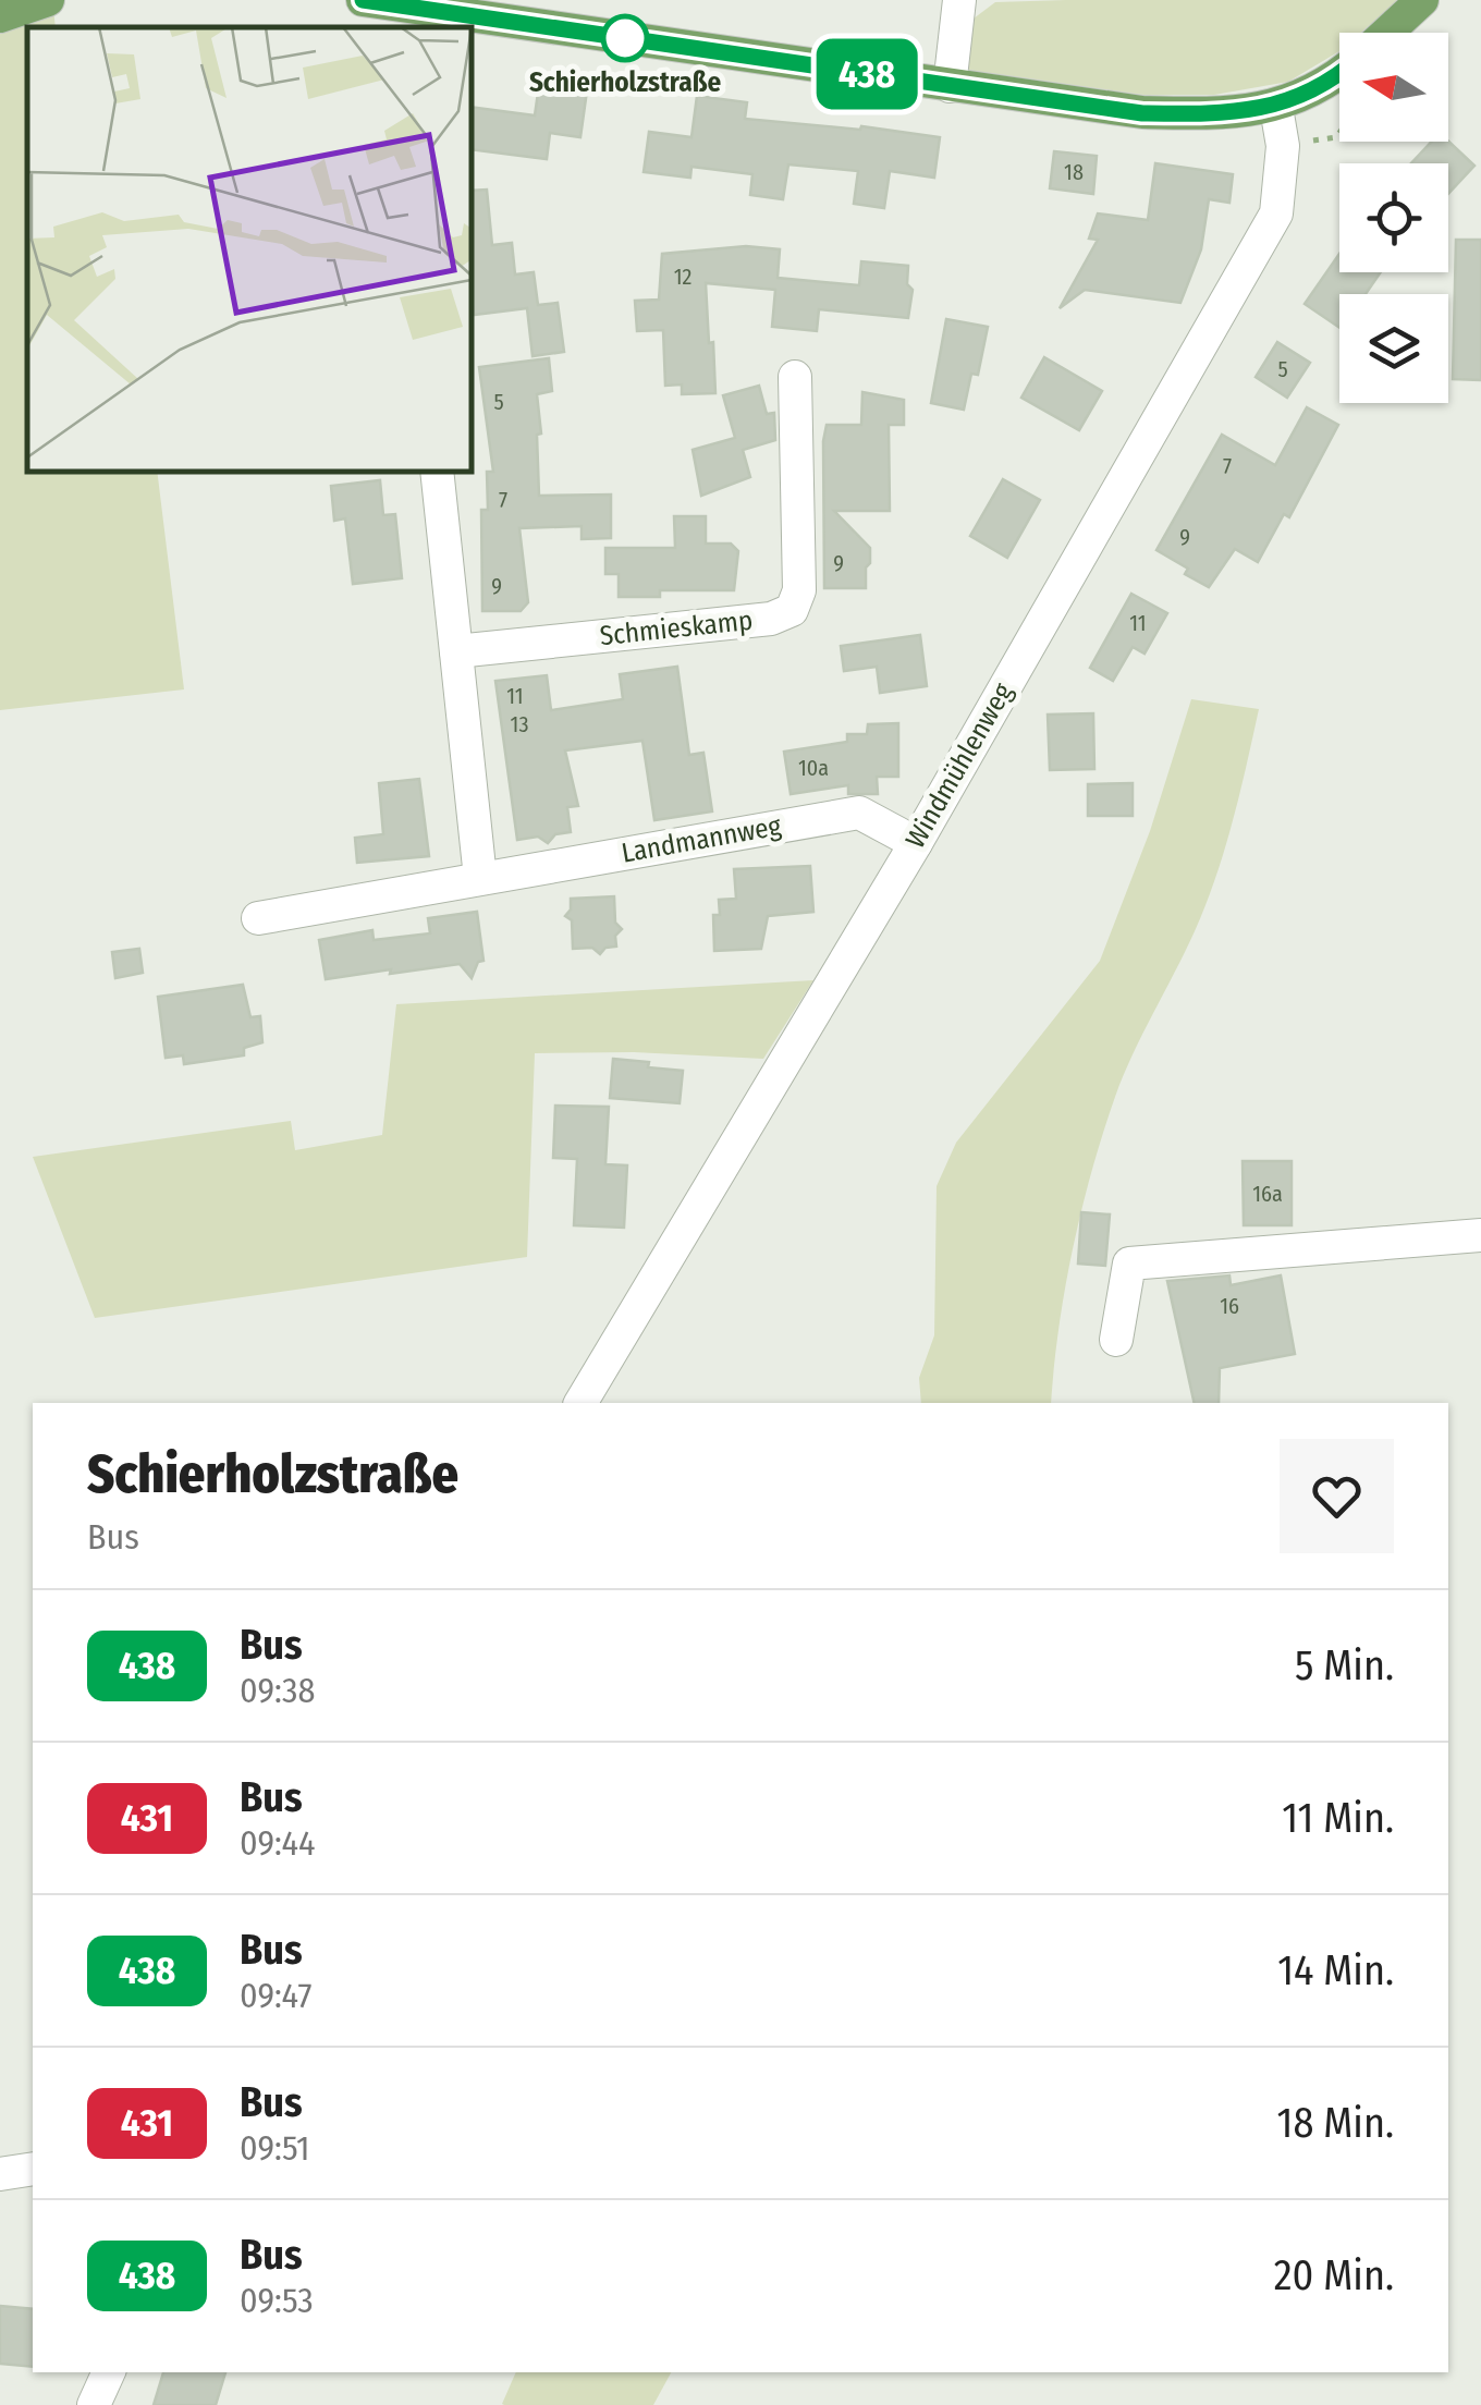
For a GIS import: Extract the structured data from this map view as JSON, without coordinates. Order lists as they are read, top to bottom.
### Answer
{
  "streets": {
    "street": ["Schmieskamp", "Windmühlenweg", "Landmannweg"]
  },
  "crossings": [
    ["Windmühlenweg", "Landmannweg"]
  ],
  "places": ["Schierholzstraße"],
  "lines": ["bus line 438"],
  "house_numbers": [
    "18",
    "12",
    "5",
    "5",
    "7",
    "7",
    "9",
    "9",
    "9",
    "11",
    "11",
    "13",
    "10a",
    "16a",
    "16"
  ],
  "north": "left",
  "page": {
    "on_map": "438",
    "heading": ["Schierholzstraße", "Bus"],
    "list": [
      {
        "mark": "438",
        "name": "Bus",
        "note": "09:38",
        "value": "5 Min."
      },
      {
        "mark": "431",
        "name": "Bus",
        "note": "09:44",
        "value": "11 Min."
      },
      {
        "mark": "438",
        "name": "Bus",
        "note": "09:47",
        "value": "14 Min."
      },
      {
        "mark": "431",
        "name": "Bus",
        "note": "09:51",
        "value": "18 Min."
      },
      {
        "mark": "438",
        "name": "Bus",
        "note": "09:53",
        "value": "20 Min."
      }
    ]
  }
}
